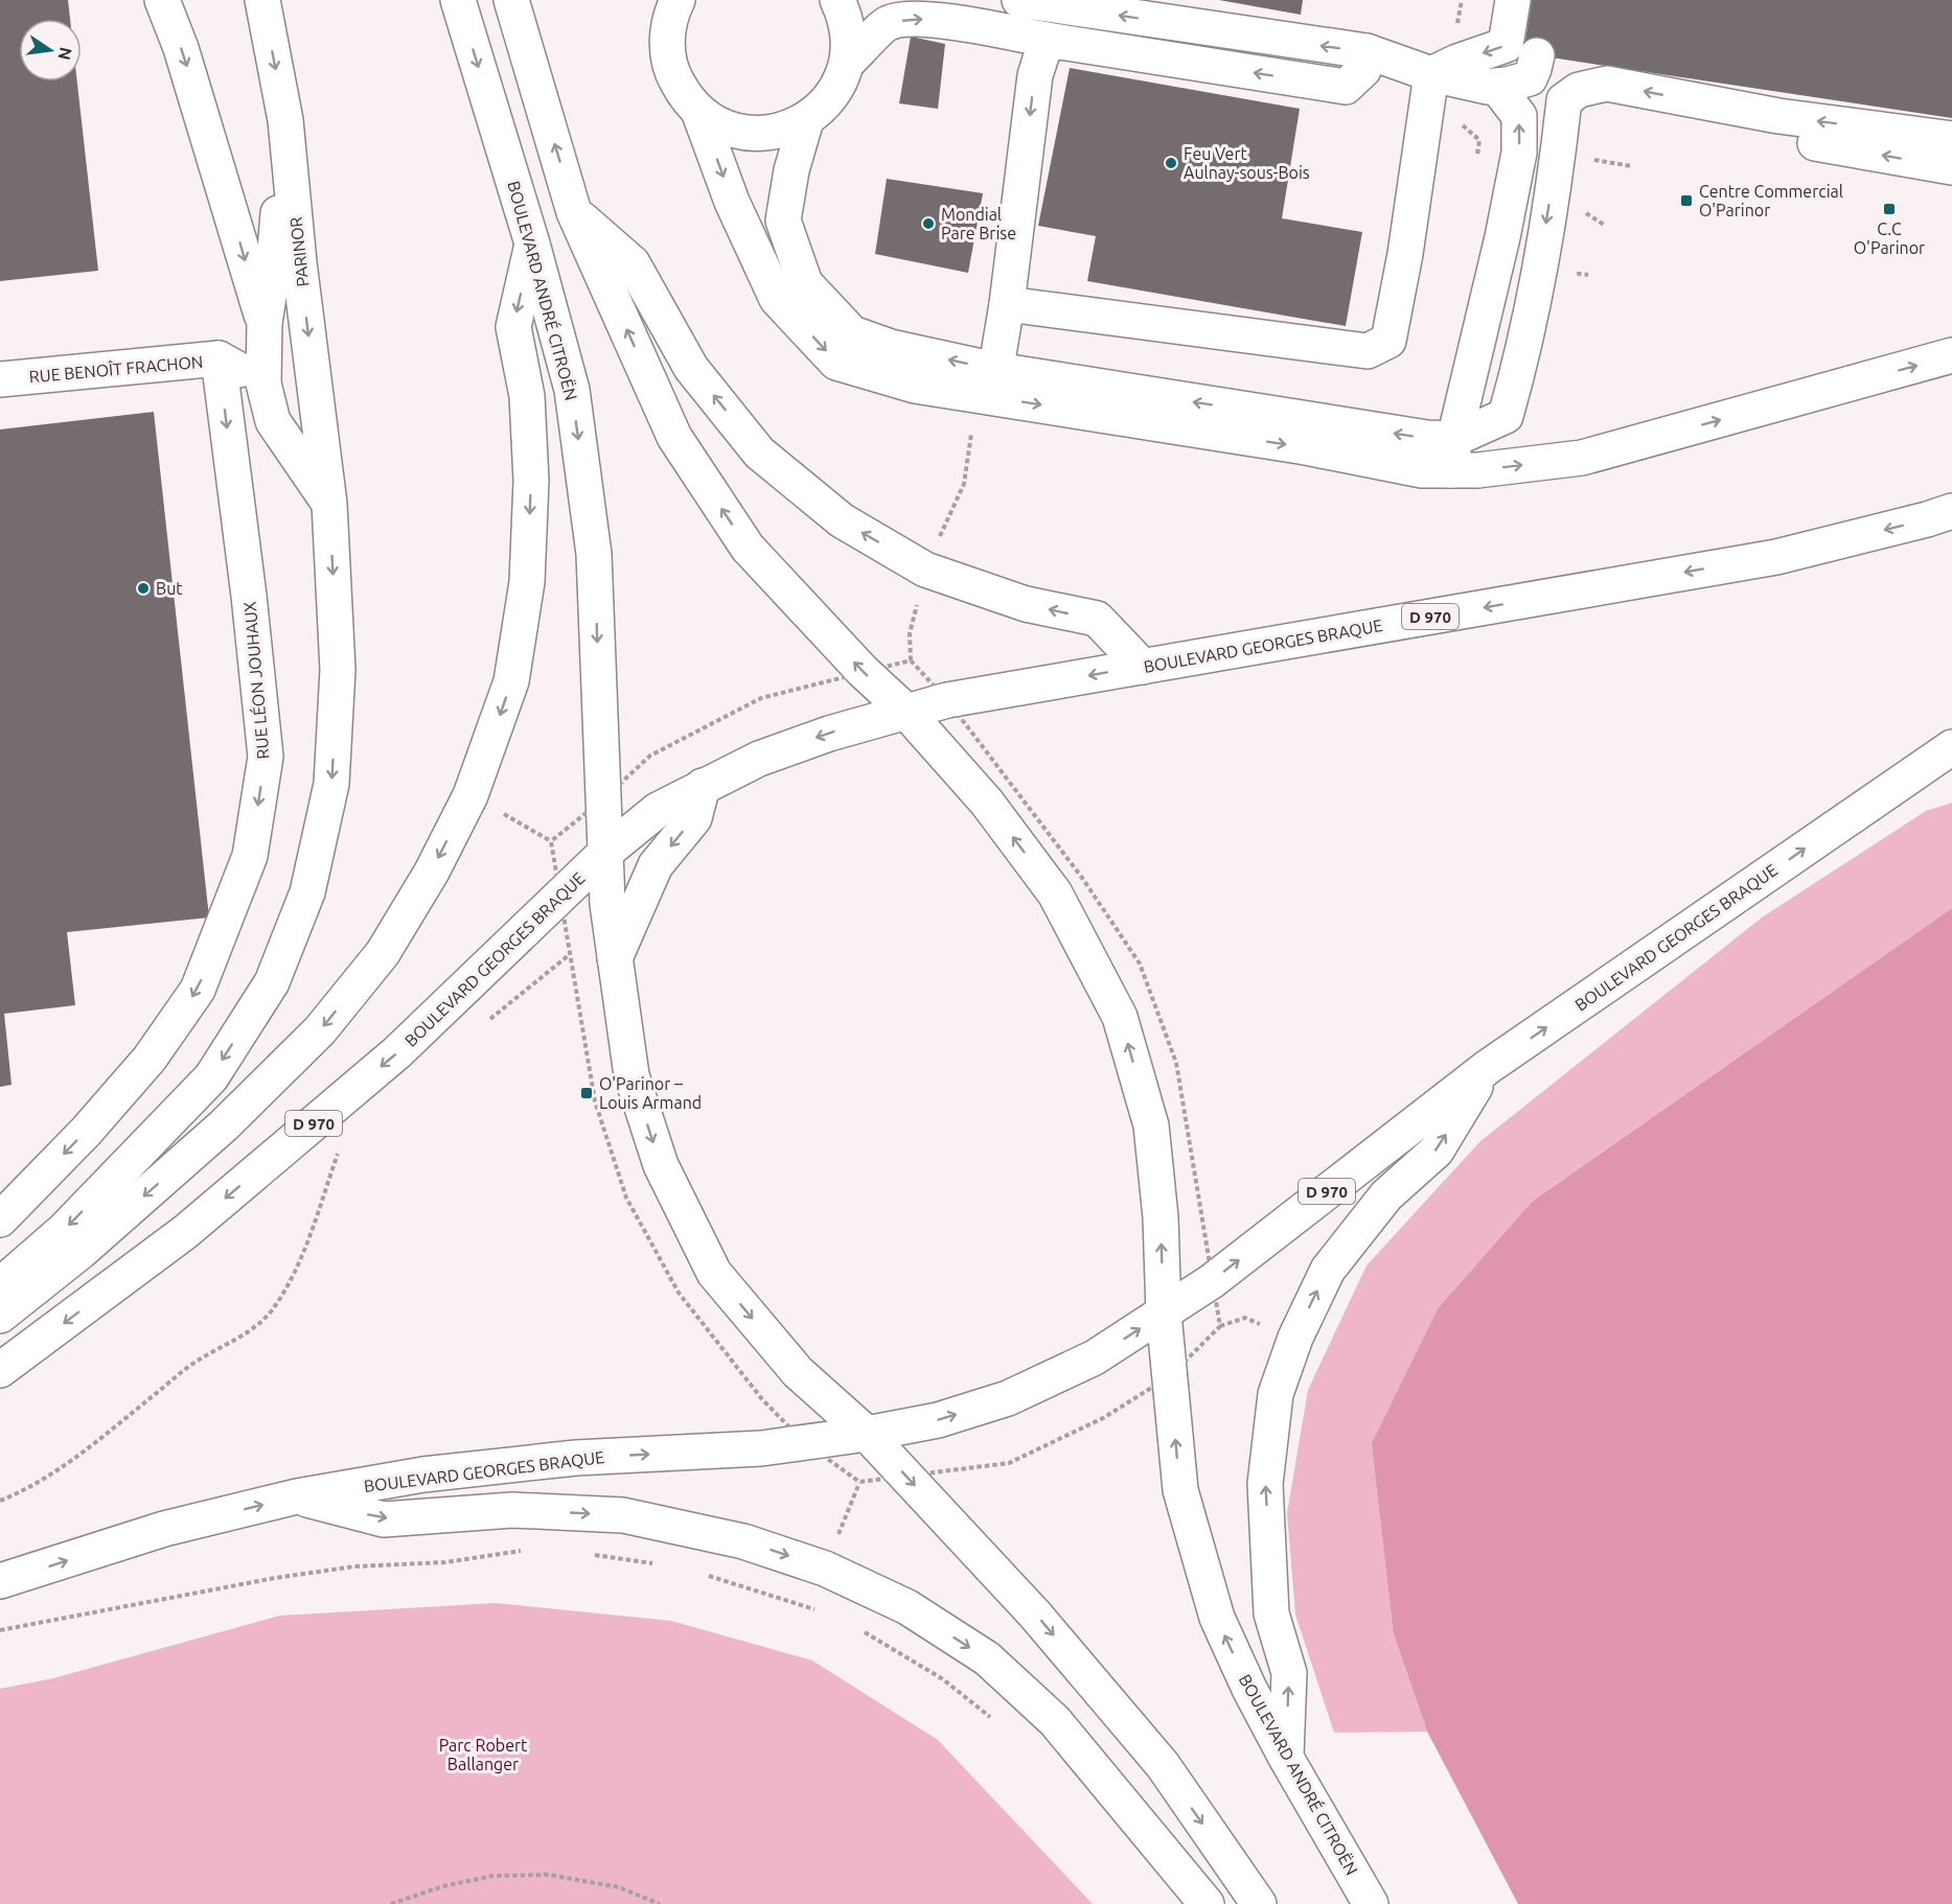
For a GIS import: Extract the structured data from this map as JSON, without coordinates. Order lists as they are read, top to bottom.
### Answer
{
  "streets": {
    "main road": [
      "PARINOR",
      "BOULEVARD ANDRÉ CITROËN",
      "RUE BENOÎT FRACHON",
      "D 970",
      "BOULEVARD GEORGES BRAQUE",
      "RUE LÉON JOUHAUX"
    ]
  },
  "crossings": [
    ["BOULEVARD ANDRÉ CITROËN", "BOULEVARD GEORGES BRAQUE"],
    ["RUE BENOÎT FRACHON", "RUE LÉON JOUHAUX"]
  ],
  "parks": ["Parc Robert Ballanger"],
  "places": {
    "other": ["Feu Vert Aulnay-sous-Bois", "Mondial Pare Brise", "But"],
    "transit": ["Centre Commercial O'Parinor", "C.C O'Parinor", "O'Parinor – Louis Armand"]
  },
  "north": "right"
}
